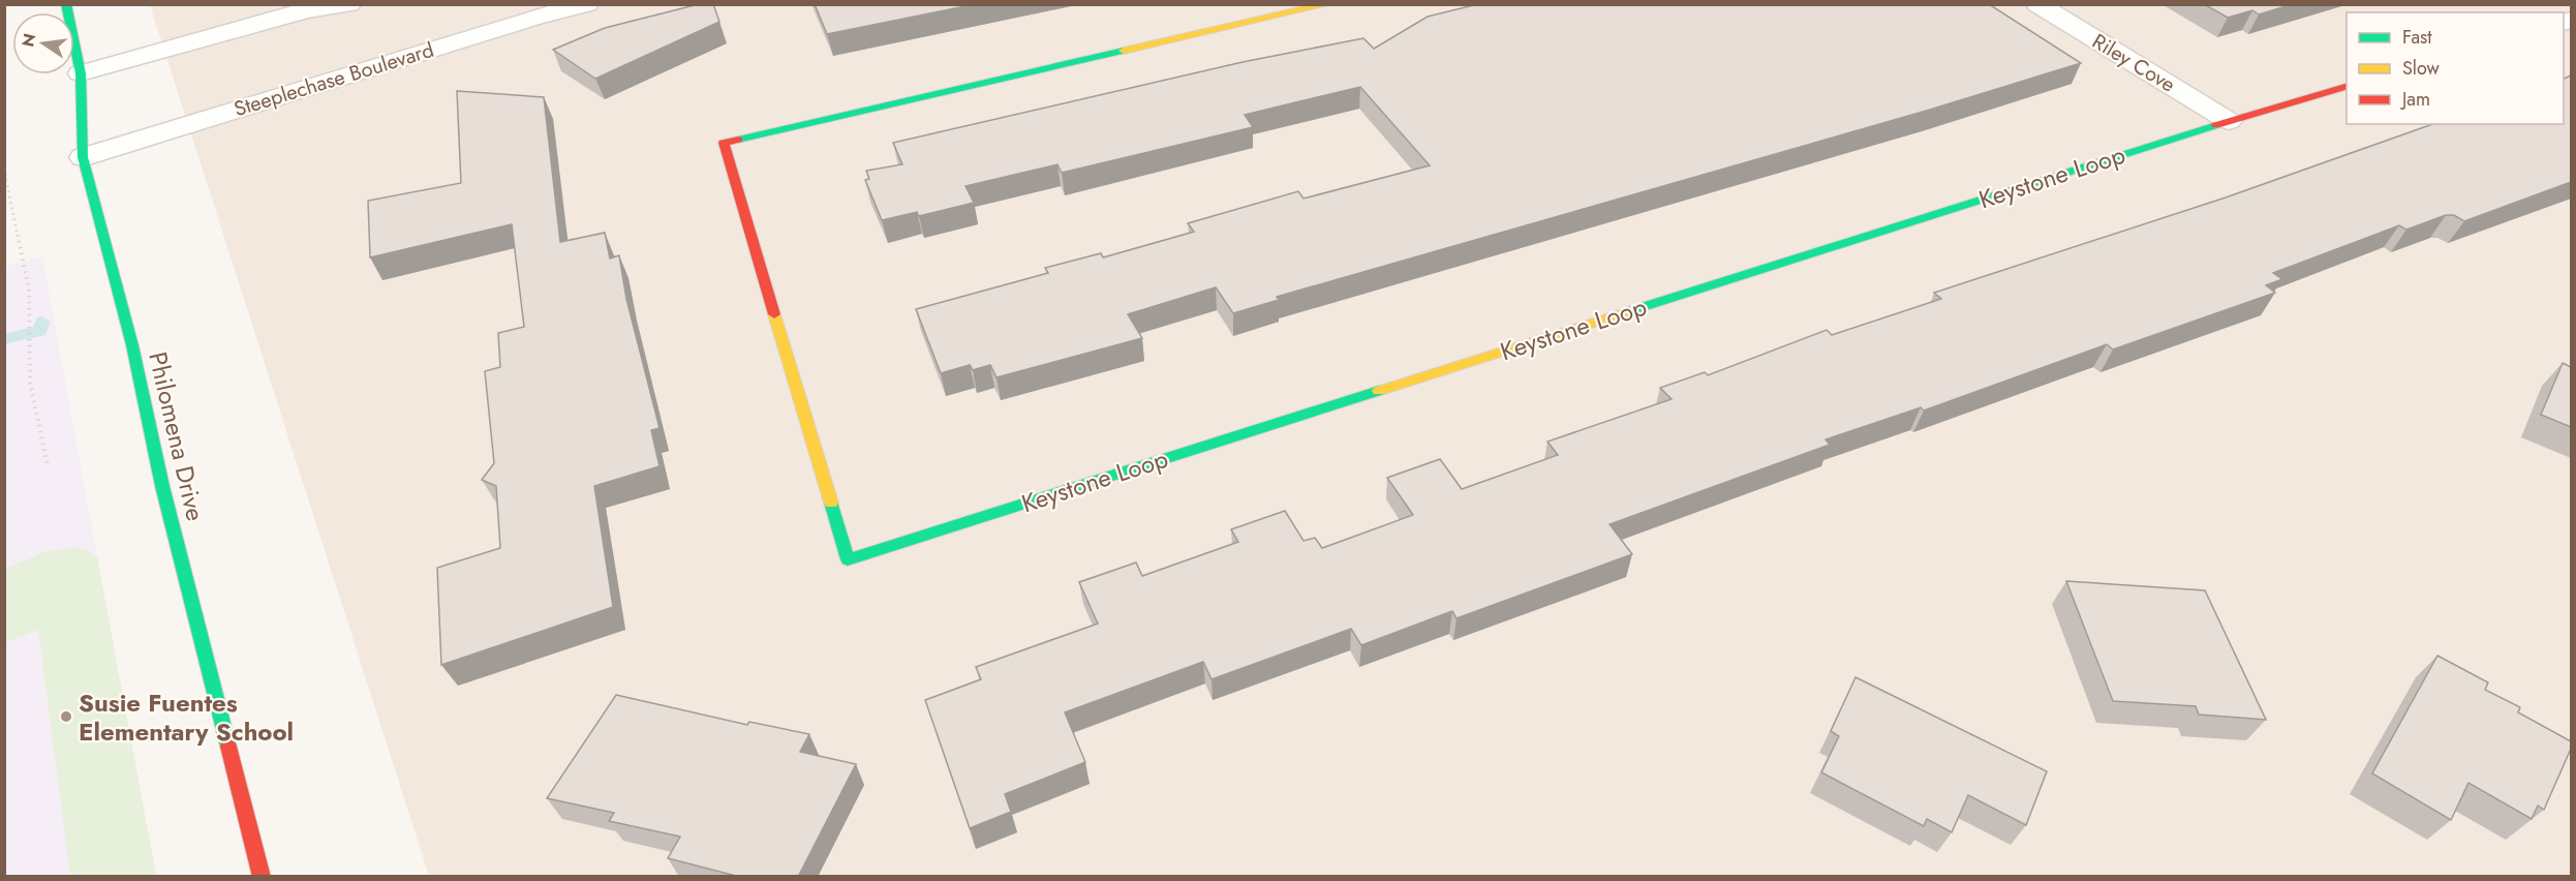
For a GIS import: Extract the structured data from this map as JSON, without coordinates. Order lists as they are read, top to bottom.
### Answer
{
  "streets": {
    "street": [
      "Riley Cove",
      "Steeplechase Boulevard",
      "Keystone Loop",
      "Philomena Drive"
    ]
  },
  "crossings": [
    ["Riley Cove", "Keystone Loop"],
    ["Steeplechase Boulevard", "Philomena Drive"]
  ],
  "places": ["Susie Fuentes Elementary School"],
  "legend": ["Fast", "Slow", "Jam"],
  "north": "left"
}
